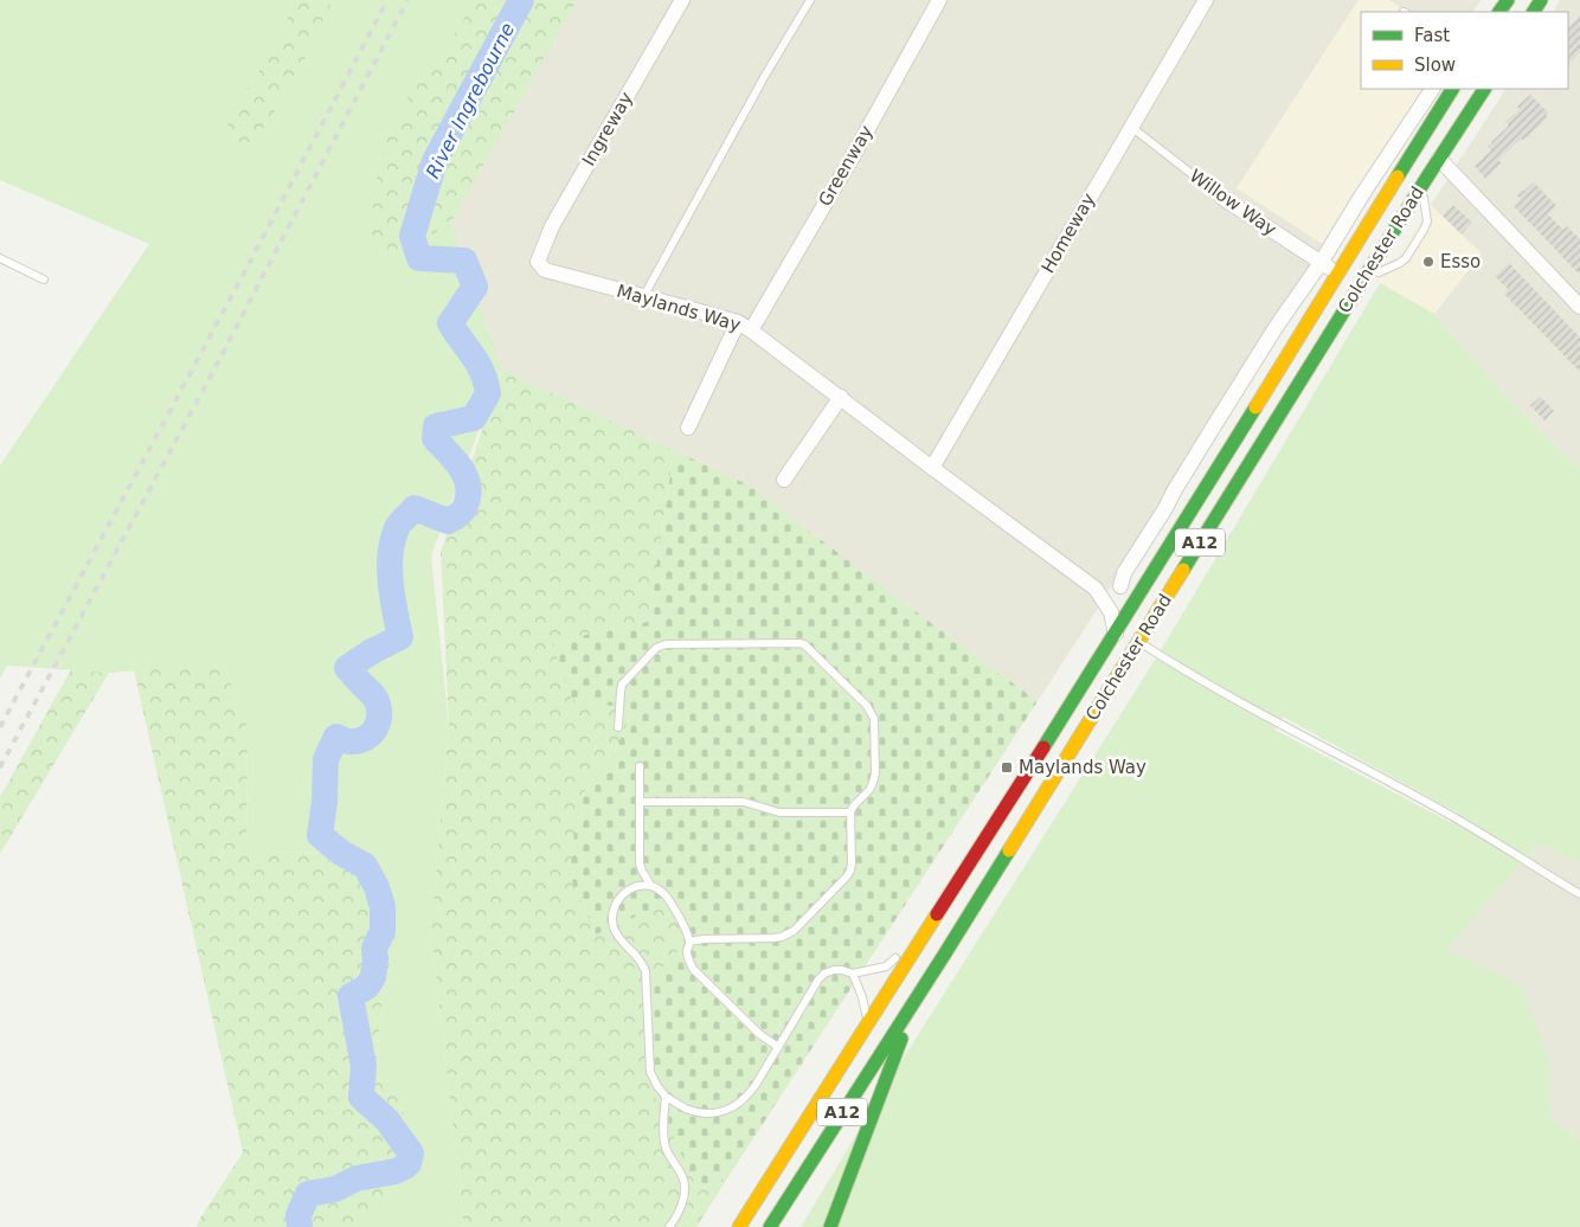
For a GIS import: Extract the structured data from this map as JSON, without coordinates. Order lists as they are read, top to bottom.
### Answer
{
  "streets": {
    "highway": ["Colchester Road", "A12"],
    "street": [
      "Ingreway",
      "Greenway",
      "Willow Way",
      "Homeway",
      "Maylands Way"
    ]
  },
  "crossings": [
    ["Ingreway", "Maylands Way"],
    ["Greenway", "Maylands Way"],
    ["Willow Way", "Homeway"],
    ["Willow Way", "Colchester Road"],
    ["Homeway", "Maylands Way"],
    ["Colchester Road", "Maylands Way"],
    ["Colchester Road", "A12"]
  ],
  "water": ["River Ingrebourne"],
  "places": {
    "other": ["Esso"],
    "transit": ["Maylands Way"]
  },
  "legend": ["Fast", "Slow"]
}
